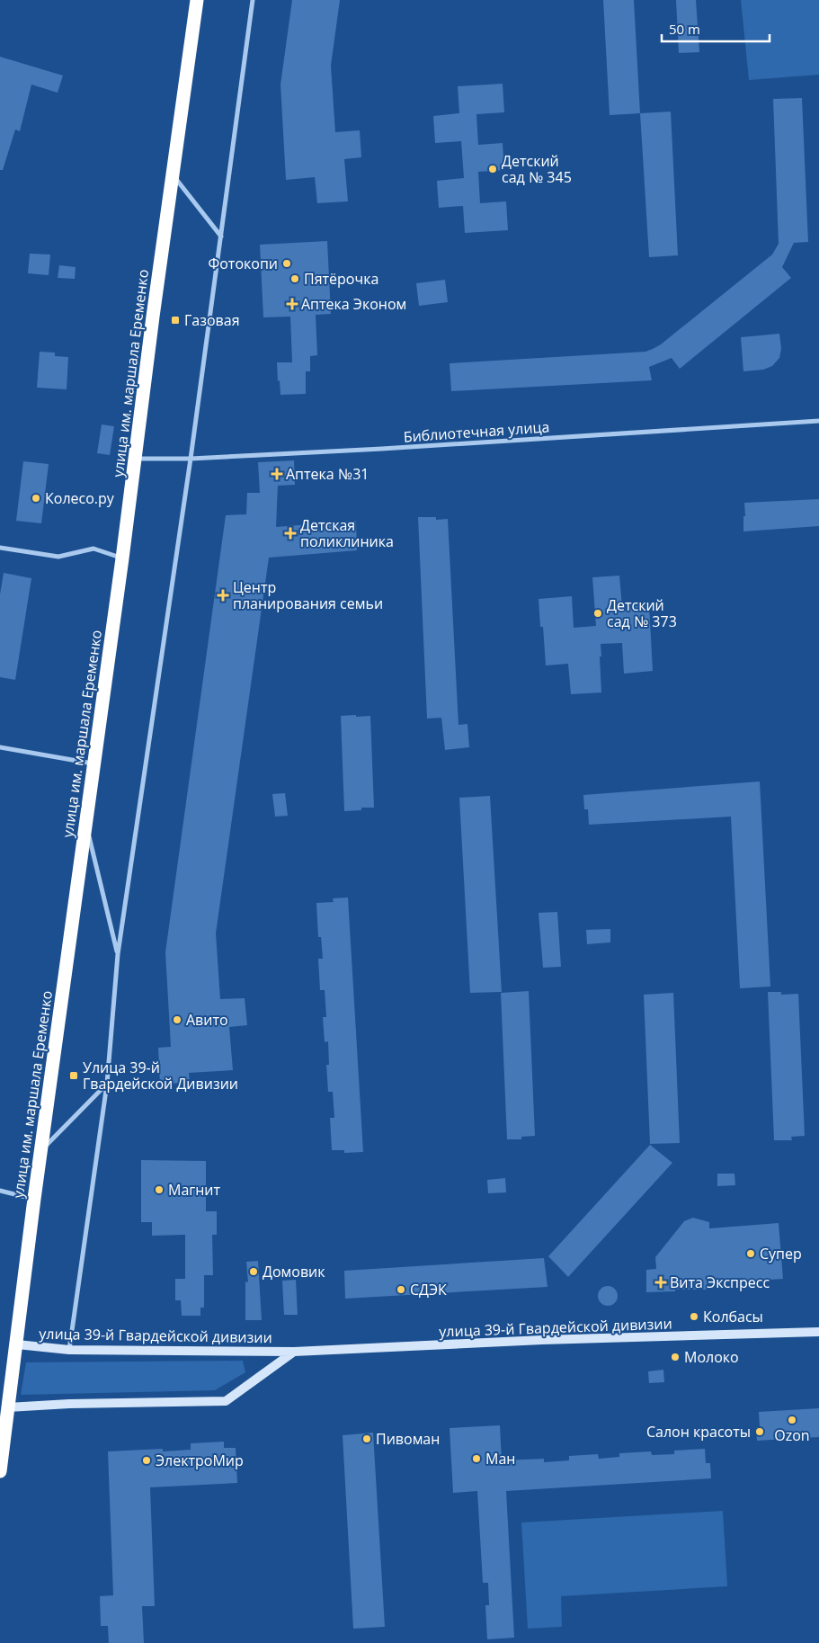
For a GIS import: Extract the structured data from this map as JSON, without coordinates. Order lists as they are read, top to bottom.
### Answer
{
  "streets": {
    "highway": ["улица им. маршала Еременко"],
    "main road": ["улица 39-й Гвардейской дивизии"],
    "street": ["Библиотечная улица"]
  },
  "crossings": [
    ["улица им. маршала Еременко", "Библиотечная улица"],
    ["улица им. маршала Еременко", "улица 39-й Гвардейской дивизии"]
  ],
  "places": {
    "other": [
      "Детский сад № 345",
      "Фотокопи",
      "Пятёрочка",
      "Колесо.ру",
      "Детский сад № 373",
      "Авито",
      "Магнит",
      "Супер",
      "Домовик",
      "СДЭК",
      "Колбасы",
      "Молоко",
      "Ozon",
      "Салон красоты",
      "Пивоман",
      "Ман",
      "ЭлектроМир"
    ],
    "health": [
      "Аптека Эконом",
      "Аптека №31",
      "Детская поликлиника",
      "Центр планирования семьи",
      "Вита Экспресс"
    ],
    "transit": ["Газовая", "Улица 39-й Гвардейской Дивизии"]
  },
  "scale_bar": "50 m"
}
